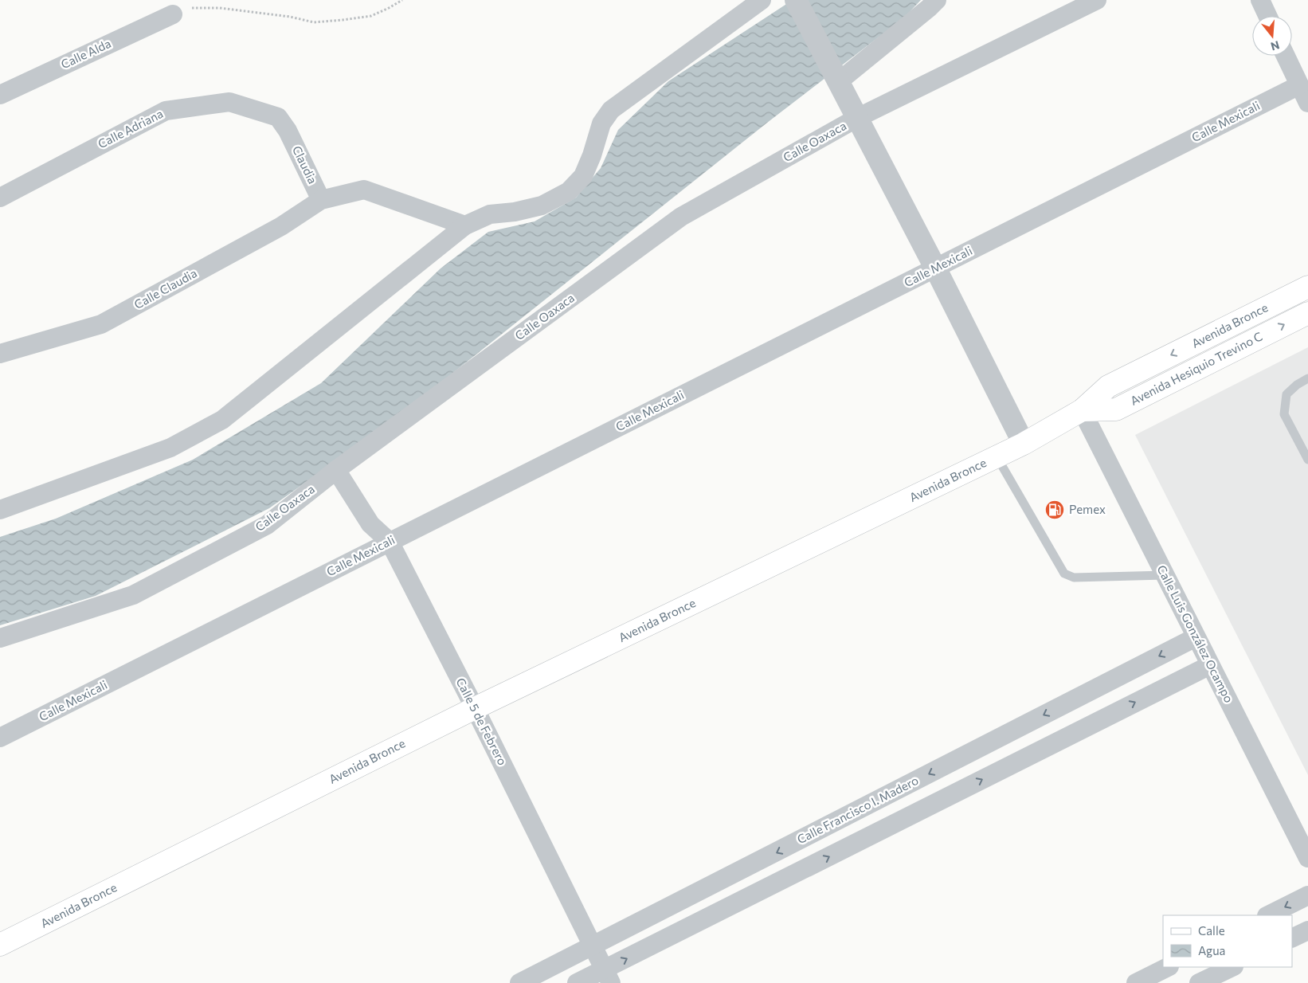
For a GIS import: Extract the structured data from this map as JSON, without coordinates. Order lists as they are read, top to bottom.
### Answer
{
  "streets": {
    "main road": ["Avenida Bronce", "Avenida Hesiquio Trevino C"],
    "street": [
      "Calle Alda",
      "Calle Mexicali",
      "Calle Adriana",
      "Calle Oaxaca",
      "Claudia",
      "Calle Claudia",
      "Calle Luis González Ocampo",
      "Calle 5 de Febrero",
      "Calle Francisco I. Madero"
    ]
  },
  "crossings": [
    ["Calle Mexicali", "Calle 5 de Febrero"],
    ["Calle Adriana", "Claudia"],
    ["Calle Oaxaca", "Calle 5 de Febrero"],
    ["Claudia", "Calle Claudia"],
    ["Avenida Bronce", "Avenida Hesiquio Trevino C"],
    ["Avenida Bronce", "Calle Luis González Ocampo"],
    ["Avenida Bronce", "Calle 5 de Febrero"],
    ["Avenida Hesiquio Trevino C", "Calle Luis González Ocampo"],
    ["Calle Luis González Ocampo", "Calle Francisco I. Madero"],
    ["Calle 5 de Febrero", "Calle Francisco I. Madero"]
  ],
  "one_way": ["Avenida Hesiquio Trevino C"],
  "places": {
    "fuel station": ["Pemex"]
  },
  "legend": ["Calle", "Agua"],
  "north": "bottom"
}
